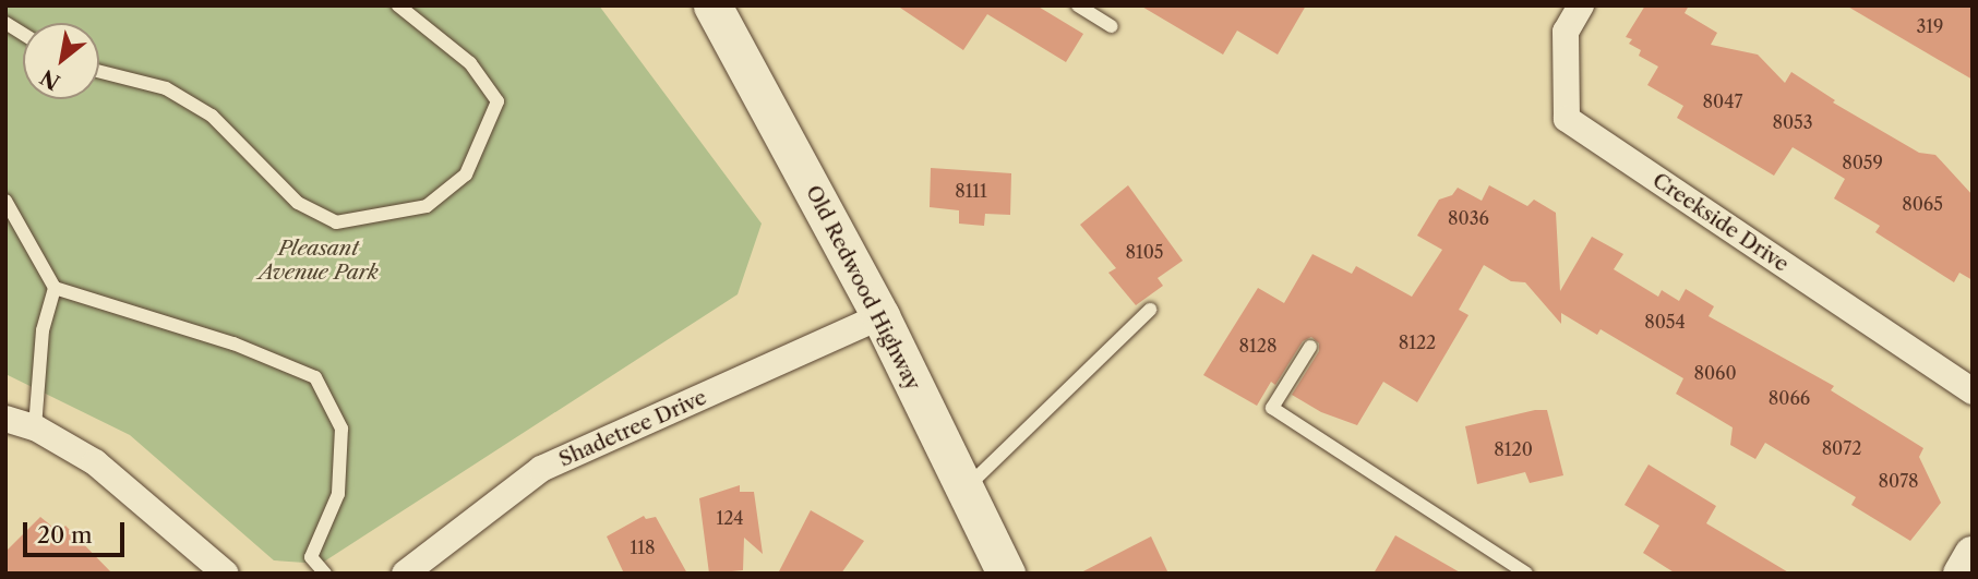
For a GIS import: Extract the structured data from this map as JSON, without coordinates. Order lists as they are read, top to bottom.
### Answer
{
  "streets": {
    "main road": ["Old Redwood Highway"],
    "street": ["Creekside Drive", "Shadetree Drive"]
  },
  "crossings": [
    ["Old Redwood Highway", "Shadetree Drive"]
  ],
  "parks": ["Pleasant Avenue Park"],
  "house_numbers": [
    "319",
    "8047",
    "8053",
    "8059",
    "8111",
    "8065",
    "8036",
    "8105",
    "8054",
    "8122",
    "8128",
    "8060",
    "8066",
    "8072",
    "8120",
    "8078",
    "124",
    "118"
  ],
  "scale_bar": "20 m",
  "north": "bottom left"
}
